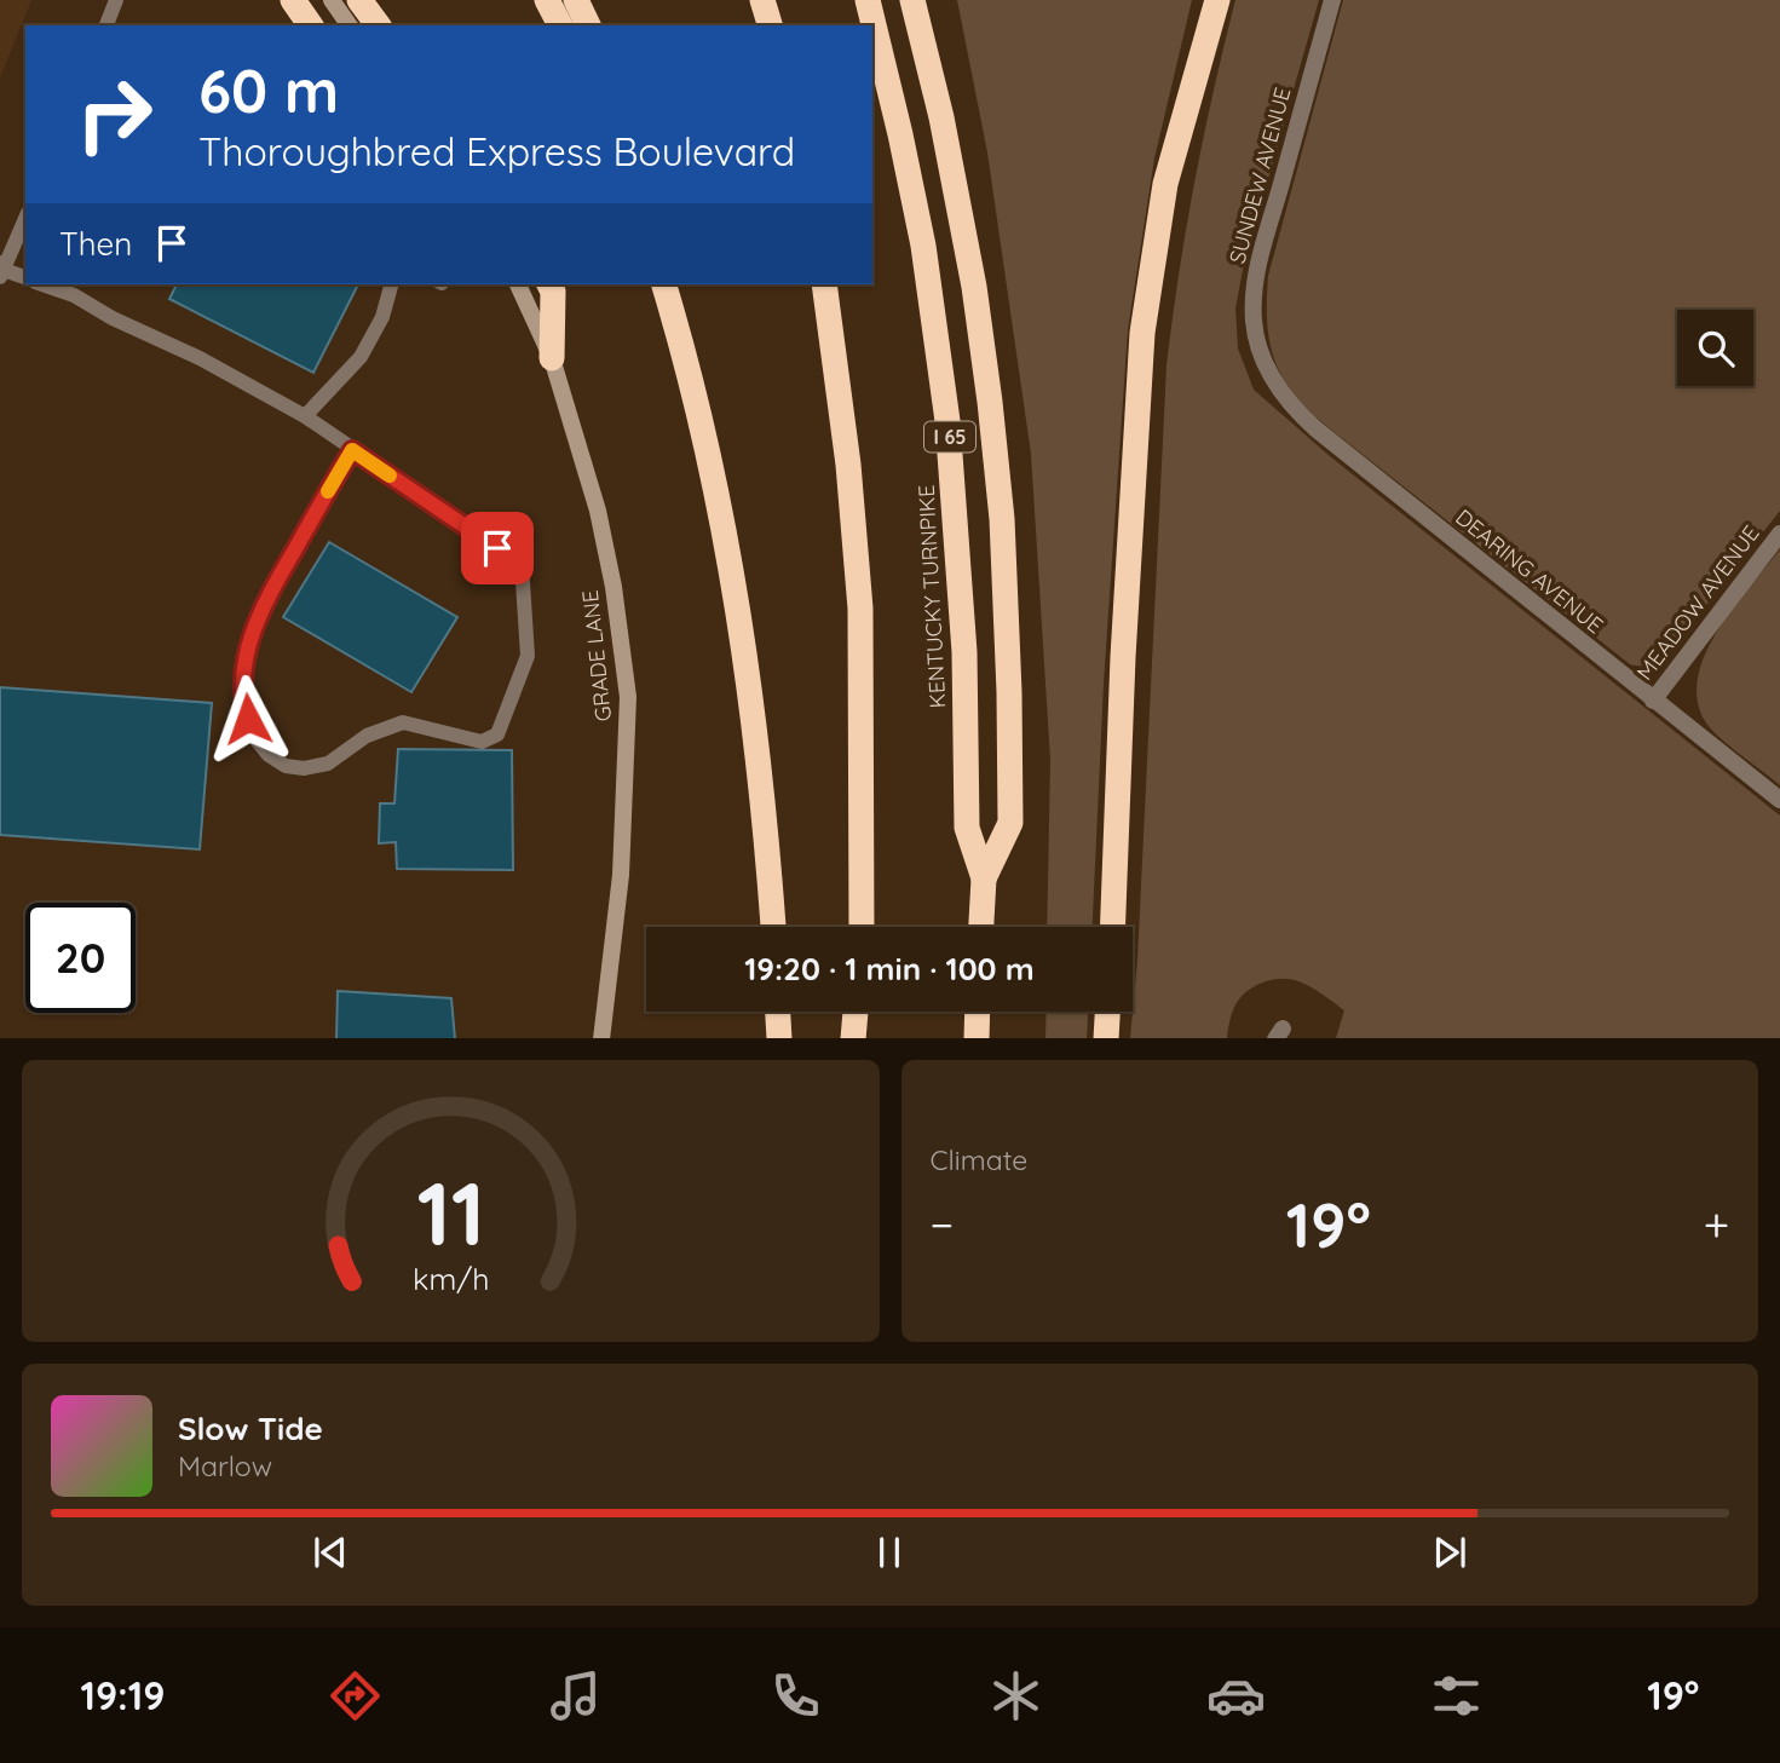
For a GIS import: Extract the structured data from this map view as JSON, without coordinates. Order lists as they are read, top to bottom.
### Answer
{
  "streets": {
    "highway": ["I 65", "KENTUCKY TURNPIKE"],
    "main road": ["GRADE LANE"],
    "street": ["SUNDEW AVENUE", "DEARING AVENUE", "MEADOW AVENUE"]
  },
  "crossings": [
    ["SUNDEW AVENUE", "DEARING AVENUE"],
    ["DEARING AVENUE", "MEADOW AVENUE"]
  ],
  "page": {
    "turn": ["60 m", "Thoroughbred Express Boulevard"],
    "then": "Then",
    "limit": "20",
    "trip": "19:20 · 1 min · 100 m",
    "tile": "Climate",
    "heat": ["−", "19°", "+"],
    "song": ["Slow Tide", "Marlow"],
    "tabs": ["19:19", "19°"],
    "gauge": ["11", "km/h"]
  }
}
